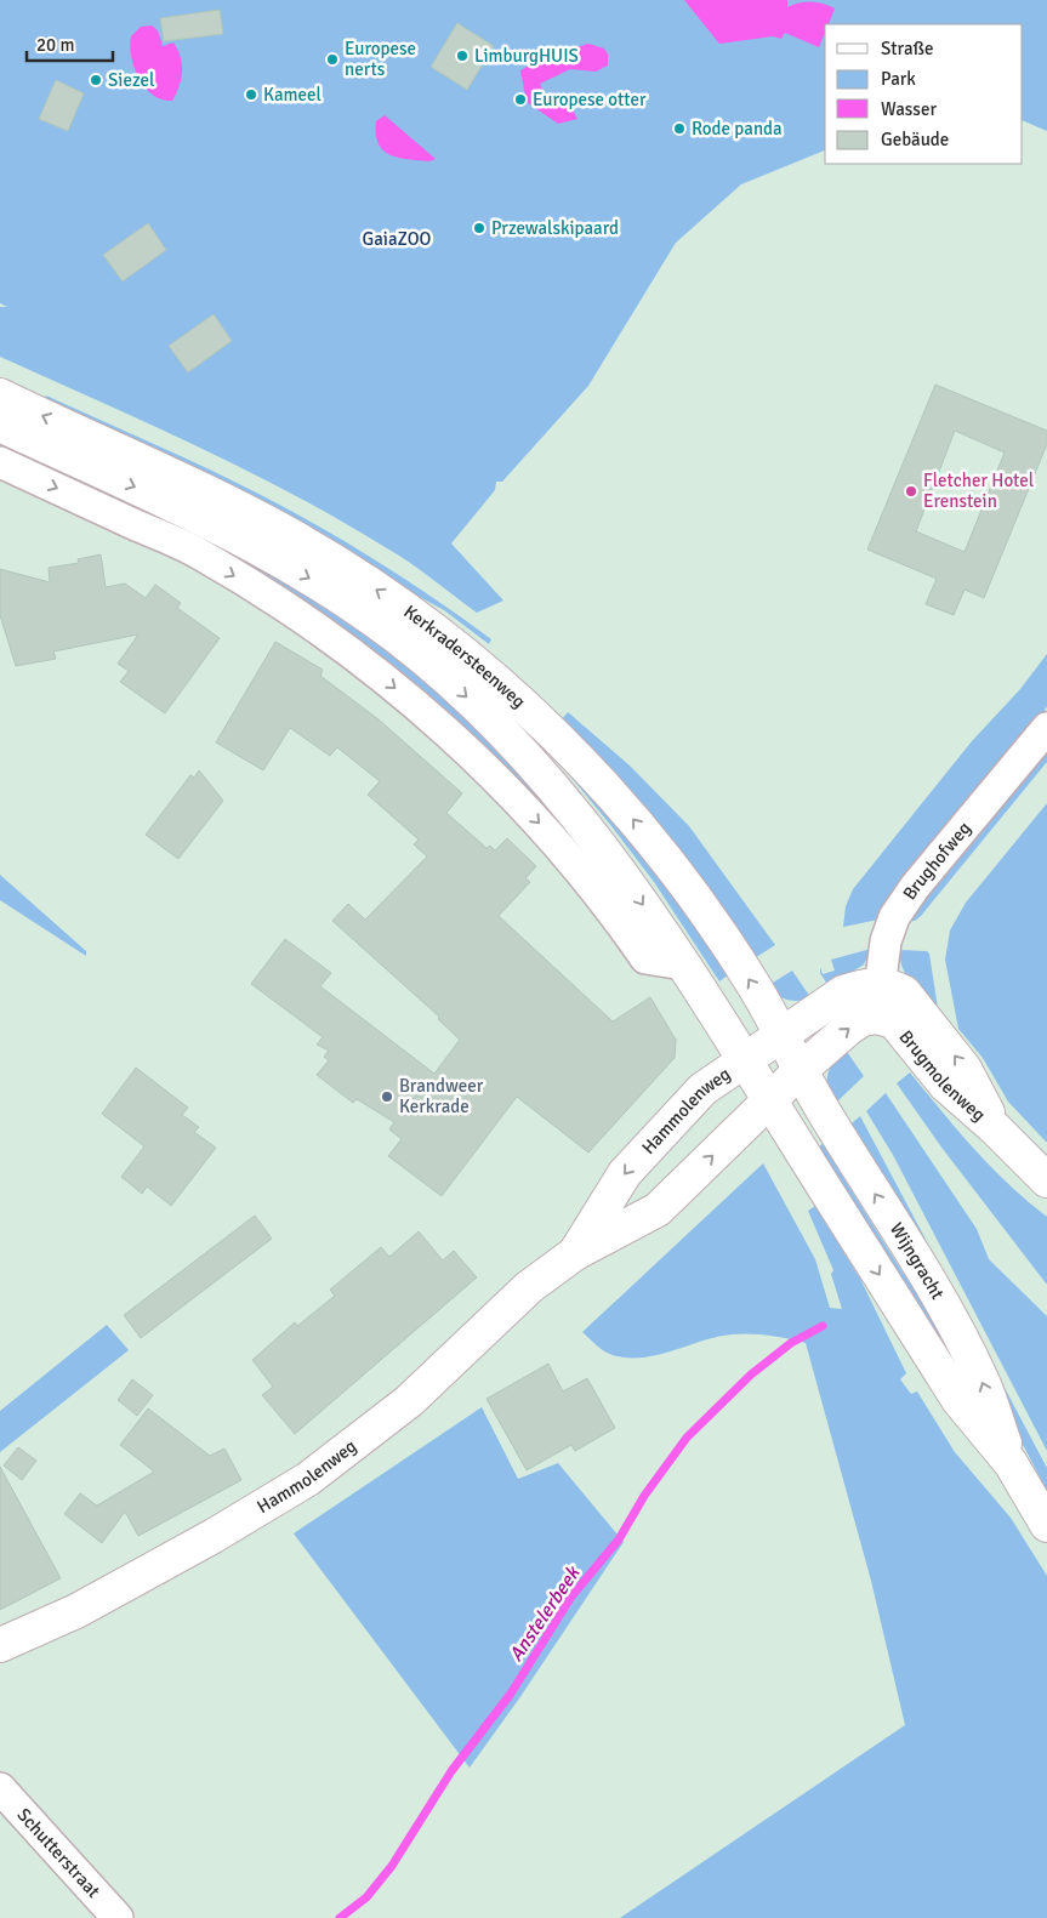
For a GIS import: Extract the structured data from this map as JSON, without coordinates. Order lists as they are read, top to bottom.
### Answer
{
  "streets": {
    "main road": [
      "Kerkradersteenweg",
      "Brugmolenweg",
      "Hammolenweg",
      "Wijngracht"
    ],
    "street": ["Brughofweg", "Schutterstraat"]
  },
  "crossings": [
    ["Kerkradersteenweg", "Hammolenweg"],
    ["Kerkradersteenweg", "Wijngracht"],
    ["Brughofweg", "Brugmolenweg"],
    ["Brughofweg", "Hammolenweg"],
    ["Brugmolenweg", "Hammolenweg"],
    ["Hammolenweg", "Wijngracht"]
  ],
  "water": ["Anstelerbeek"],
  "parks": ["GaiaZOO"],
  "places": [
    "LimburgHUIS",
    "Europese nerts",
    "Siezel",
    "Kameel",
    "Europese otter",
    "Rode panda",
    "Przewalskipaard",
    "Fletcher Hotel Erenstein",
    "Brandweer Kerkrade"
  ],
  "legend": [
    "Straße",
    "Park",
    "Wasser",
    "Gebäude"
  ],
  "scale_bar": "20 m"
}
